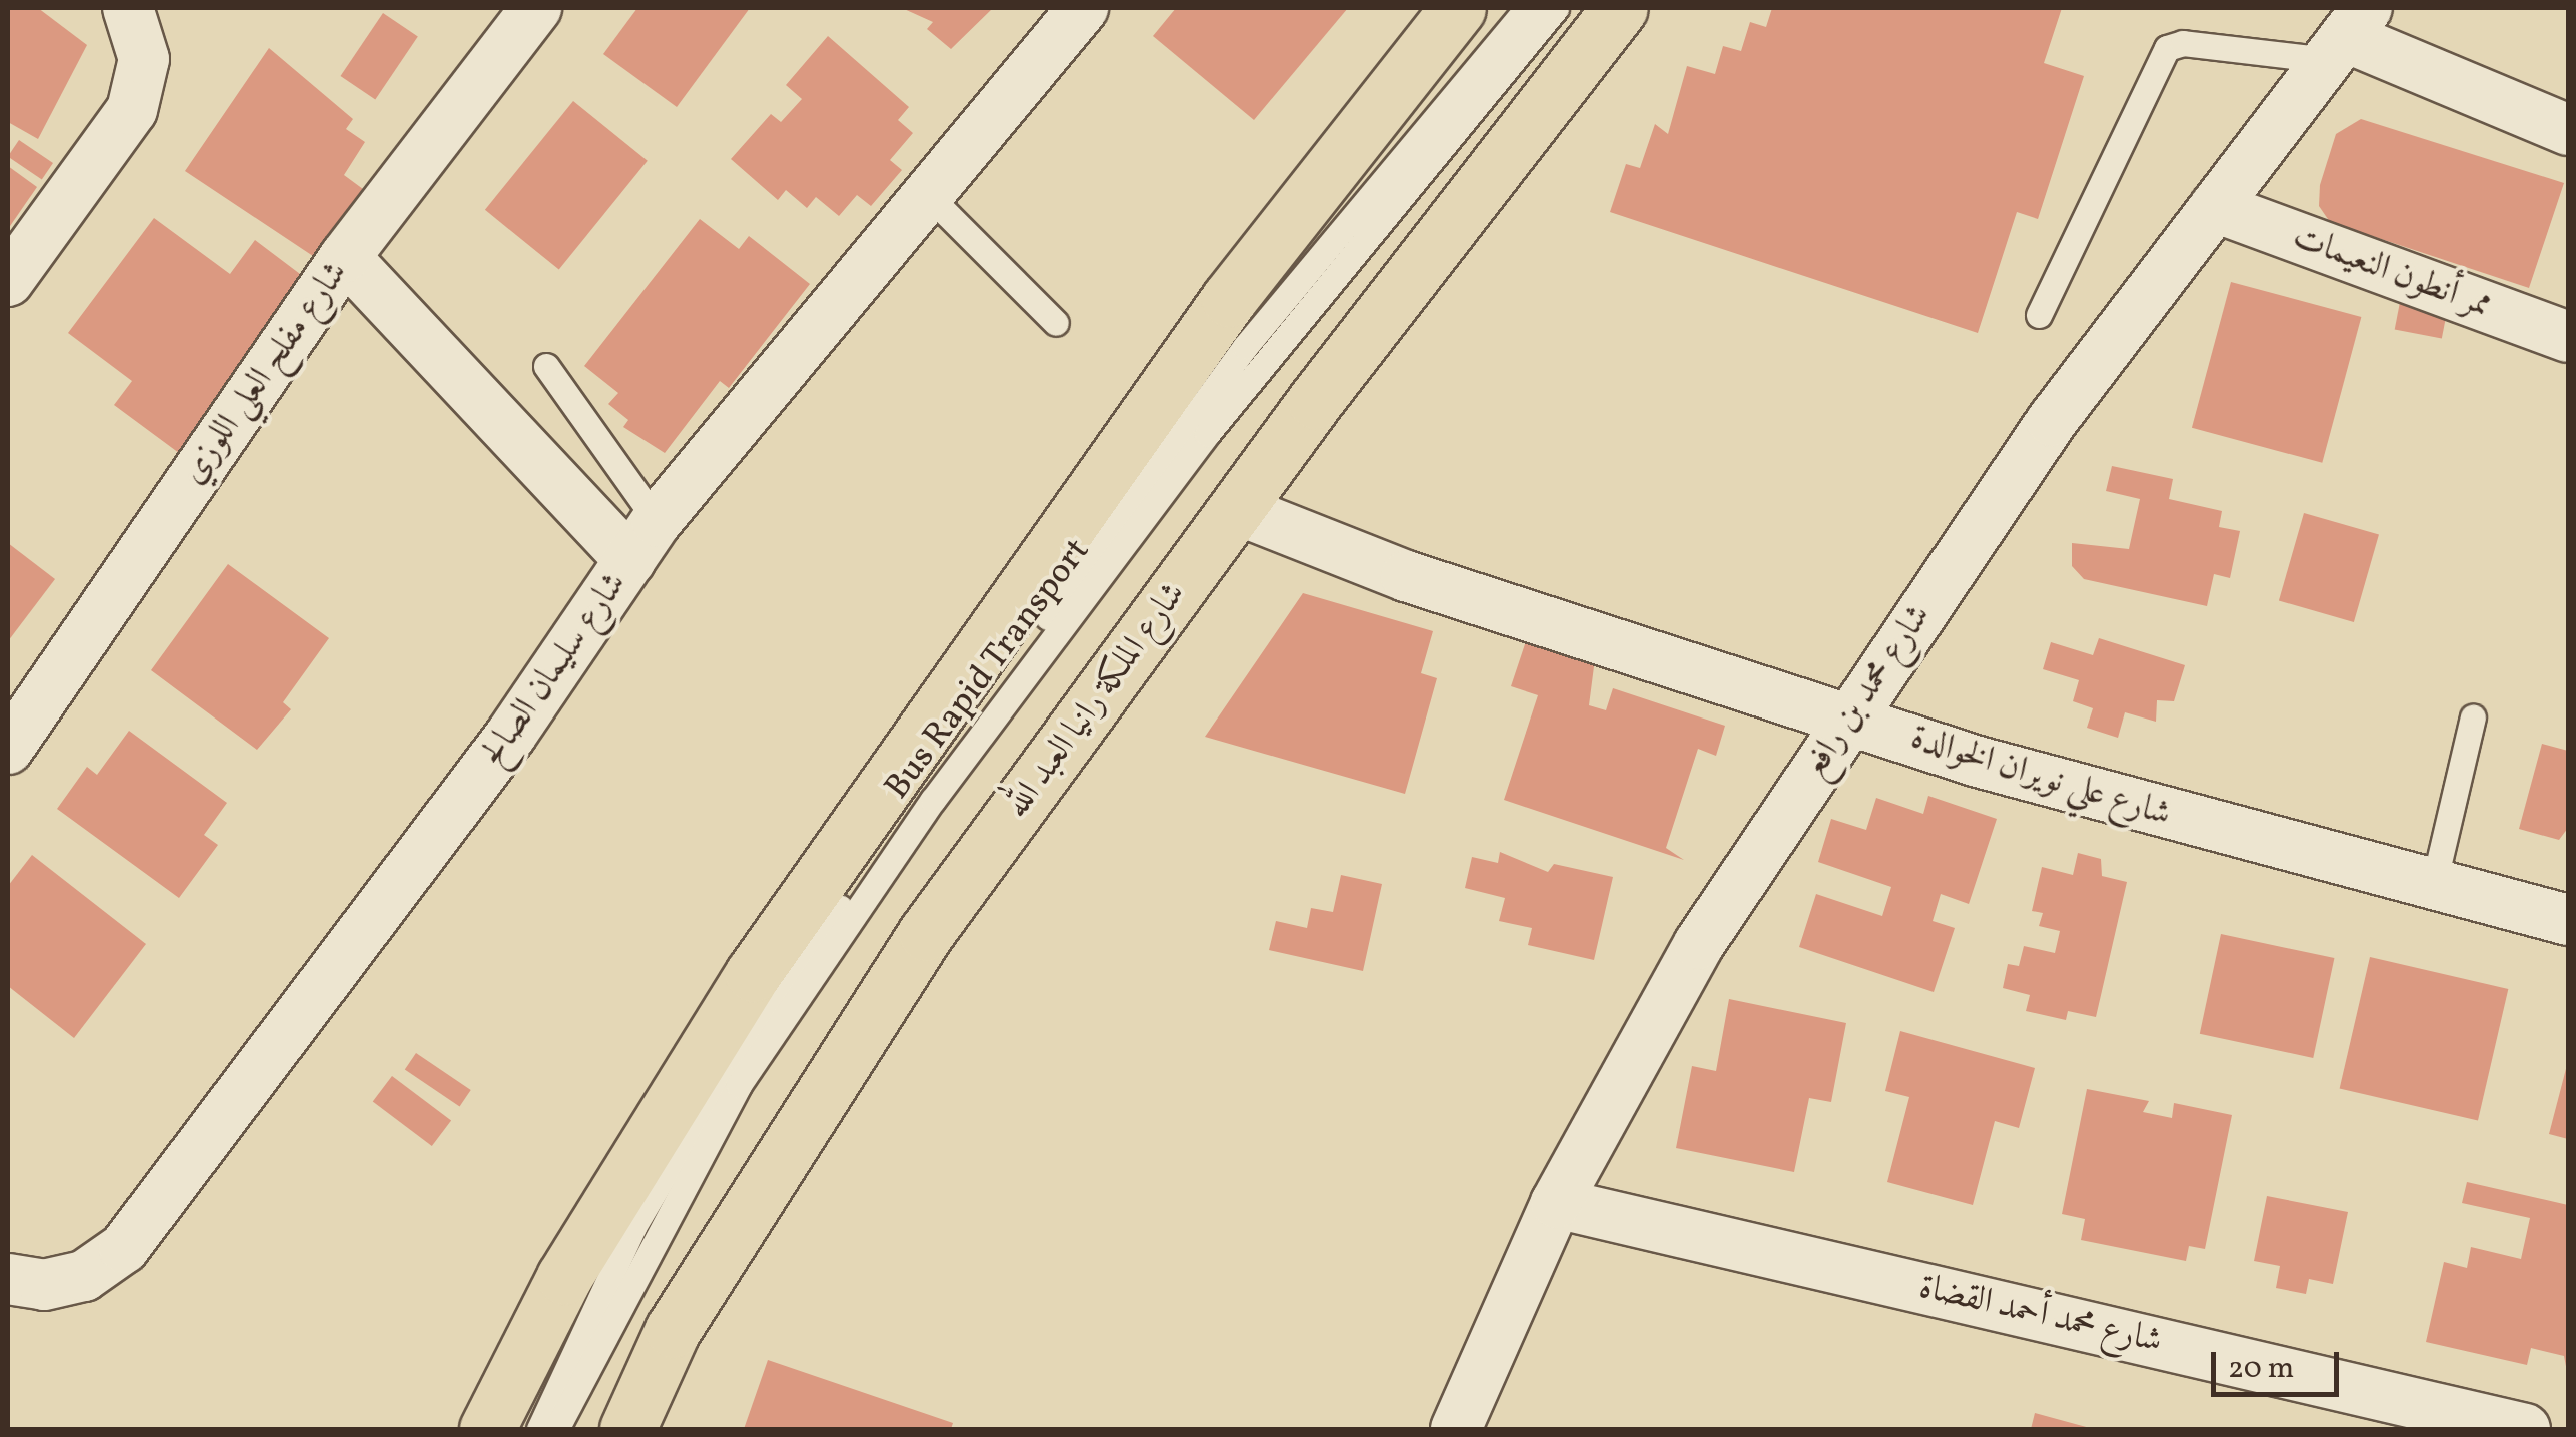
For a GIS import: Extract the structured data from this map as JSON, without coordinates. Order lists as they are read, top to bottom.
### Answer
{
  "streets": {
    "main road": ["شارع الملكة رانيا العبد الله"],
    "street": [
      "ممر أنطون النعيمات",
      "شارع مفلح العلي اللوزي",
      "شارع سليمان الصالح",
      "شارع محمد بن رافع",
      "شارع علي نويران الخوالدة",
      "شارع محمد أحمد القضاة"
    ],
    "lane": ["Bus Rapid Transport"]
  },
  "crossings": [
    ["ممر أنطون النعيمات", "شارع محمد بن رافع"],
    ["شارع محمد بن رافع", "شارع علي نويران الخوالدة"],
    ["شارع محمد بن رافع", "شارع محمد أحمد القضاة"],
    ["شارع الملكة رانيا العبد الله", "شارع علي نويران الخوالدة"]
  ],
  "scale_bar": "20 m"
}
